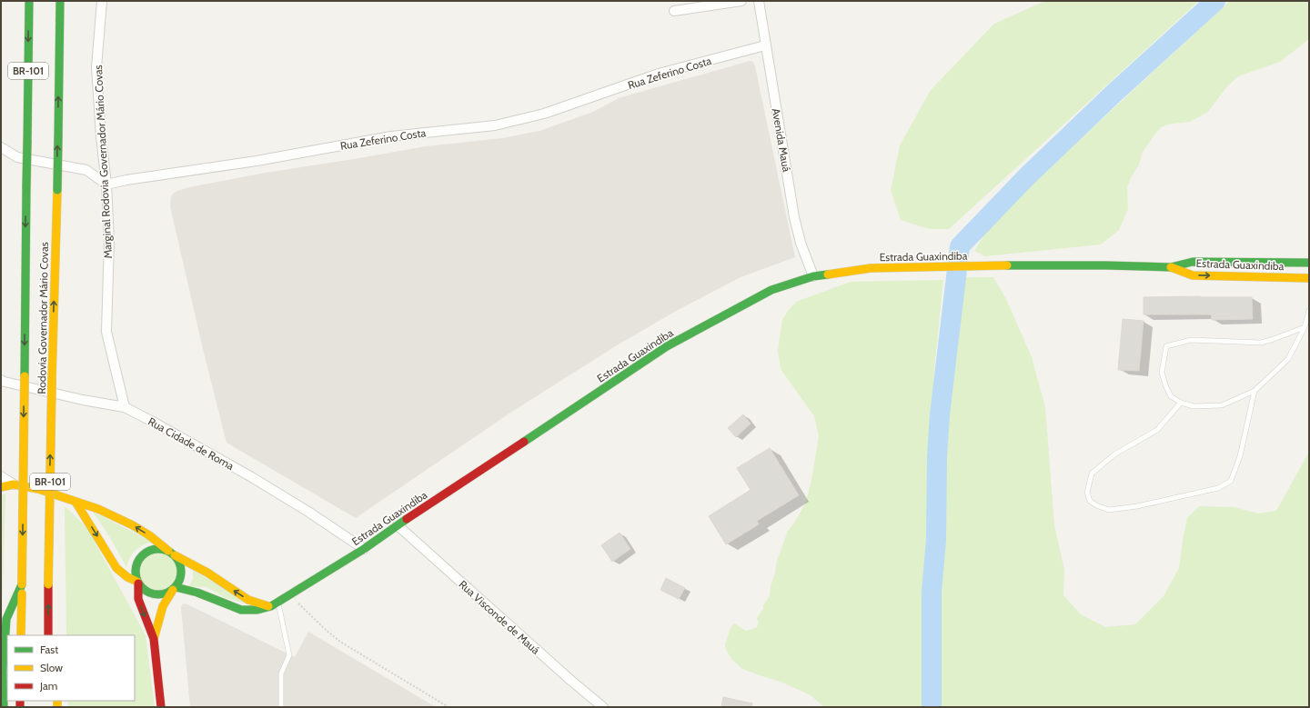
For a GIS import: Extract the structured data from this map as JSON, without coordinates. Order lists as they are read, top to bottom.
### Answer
{
  "streets": {
    "main road": ["BR-101", "Estrada Guaxindiba", "Rodovia Governador Mário Covas"],
    "street": [
      "Rua Zeferino Costa",
      "Avenida Mauá",
      "Marginal Rodovia Governador Mário Covas",
      "Rua Cidade de Roma",
      "Rua Visconde de Mauá"
    ]
  },
  "crossings": [
    ["Rua Zeferino Costa", "Avenida Mauá"],
    ["Rua Zeferino Costa", "Marginal Rodovia Governador Mário Covas"],
    ["Avenida Mauá", "Estrada Guaxindiba"],
    ["Marginal Rodovia Governador Mário Covas", "Rua Cidade de Roma"],
    ["Estrada Guaxindiba", "Rua Cidade de Roma"],
    ["Estrada Guaxindiba", "Rua Visconde de Mauá"]
  ],
  "legend": ["Fast", "Slow", "Jam"]
}
